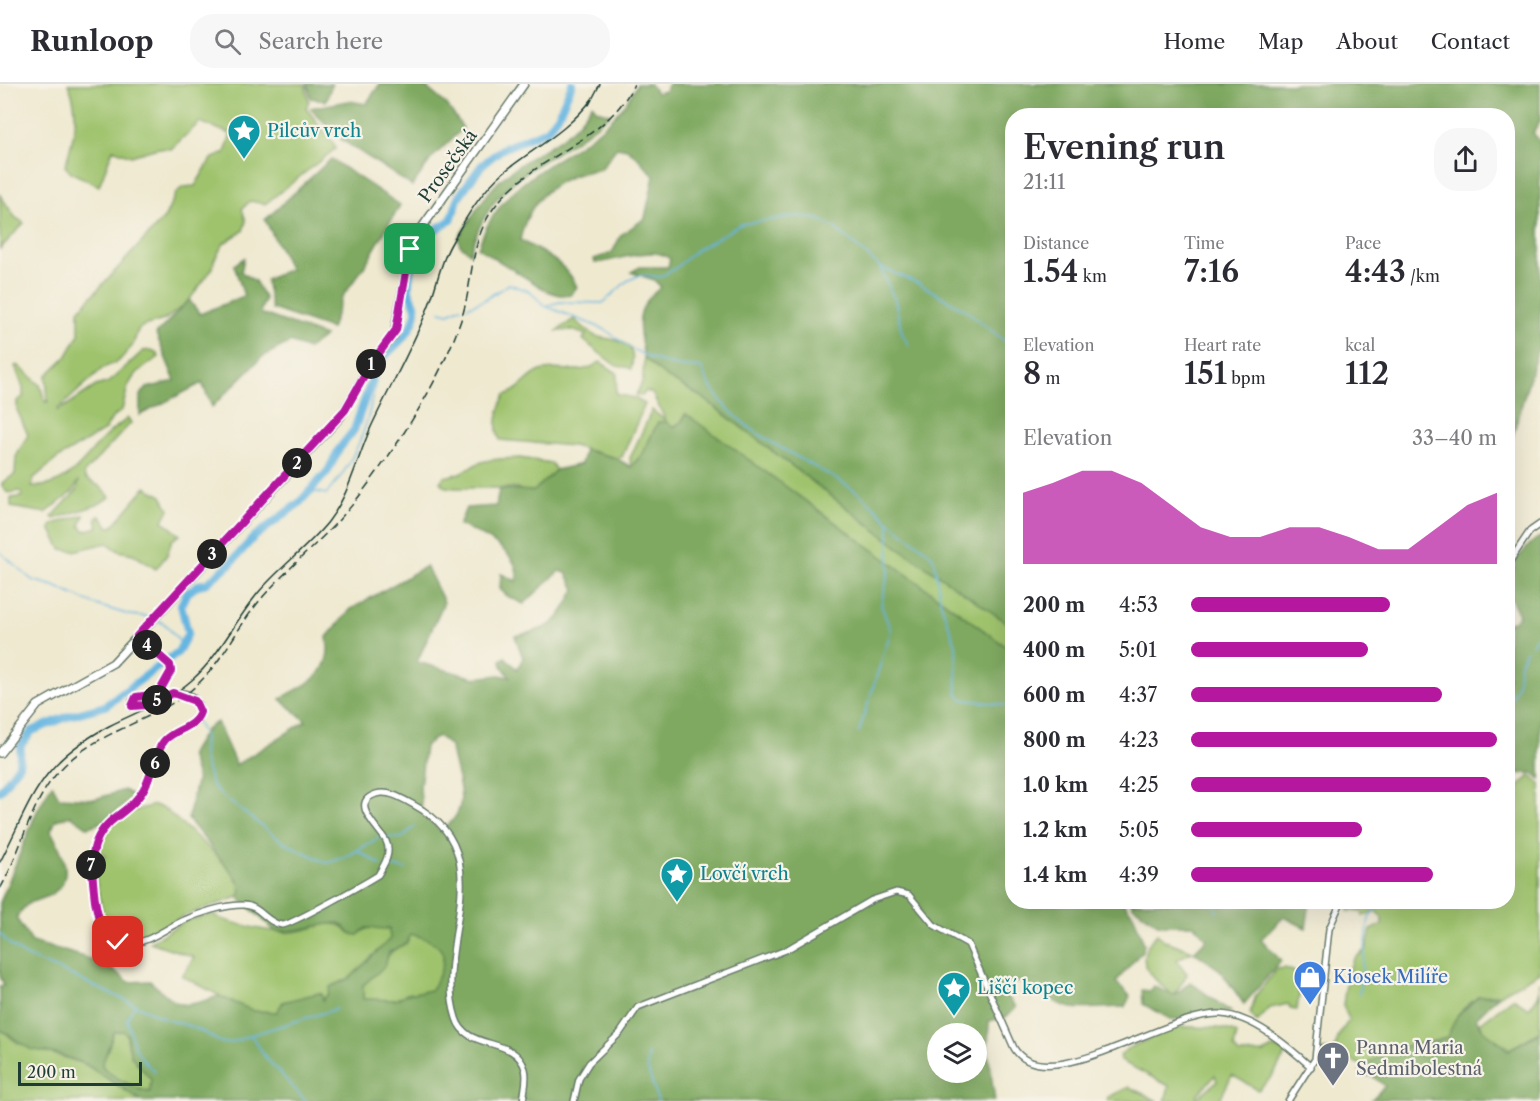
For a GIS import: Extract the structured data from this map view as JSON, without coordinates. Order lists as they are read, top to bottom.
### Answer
{
  "streets": {
    "main road": ["Prosečská"]
  },
  "places": {
    "place": ["Pilcův vrch", "Lovčí vrch", "Liščí kopec"],
    "shop": ["Kiosek Milíře"],
    "church": ["Panna Maria Sedmibolestná"]
  },
  "scale_bar": "200 m",
  "page": {
    "header": "Runloop",
    "search": "Search here",
    "nav": [
      "Home",
      "Map",
      "About",
      "Contact"
    ],
    "heading": ["Evening run", "21:11"],
    "stats": [
      ["Distance", "1.54 km"],
      ["Time", "7:16"],
      ["Pace", "4:43 /km"],
      ["Elevation", "8 m"],
      ["Heart rate", "151 bpm"],
      ["kcal", "112"]
    ],
    "pins": [
      "1",
      "2",
      "3",
      "4",
      "5",
      "6",
      "7"
    ],
    "chart": ["Elevation", "33–40 m"],
    "list": [
      {
        "name": "200 m",
        "note": "4:53"
      },
      {
        "name": "400 m",
        "note": "5:01"
      },
      {
        "name": "600 m",
        "note": "4:37"
      },
      {
        "name": "800 m",
        "note": "4:23"
      },
      {
        "name": "1.0 km",
        "note": "4:25"
      },
      {
        "name": "1.2 km",
        "note": "5:05"
      },
      {
        "name": "1.4 km",
        "note": "4:39"
      }
    ],
    "scale": "200 m"
  }
}
